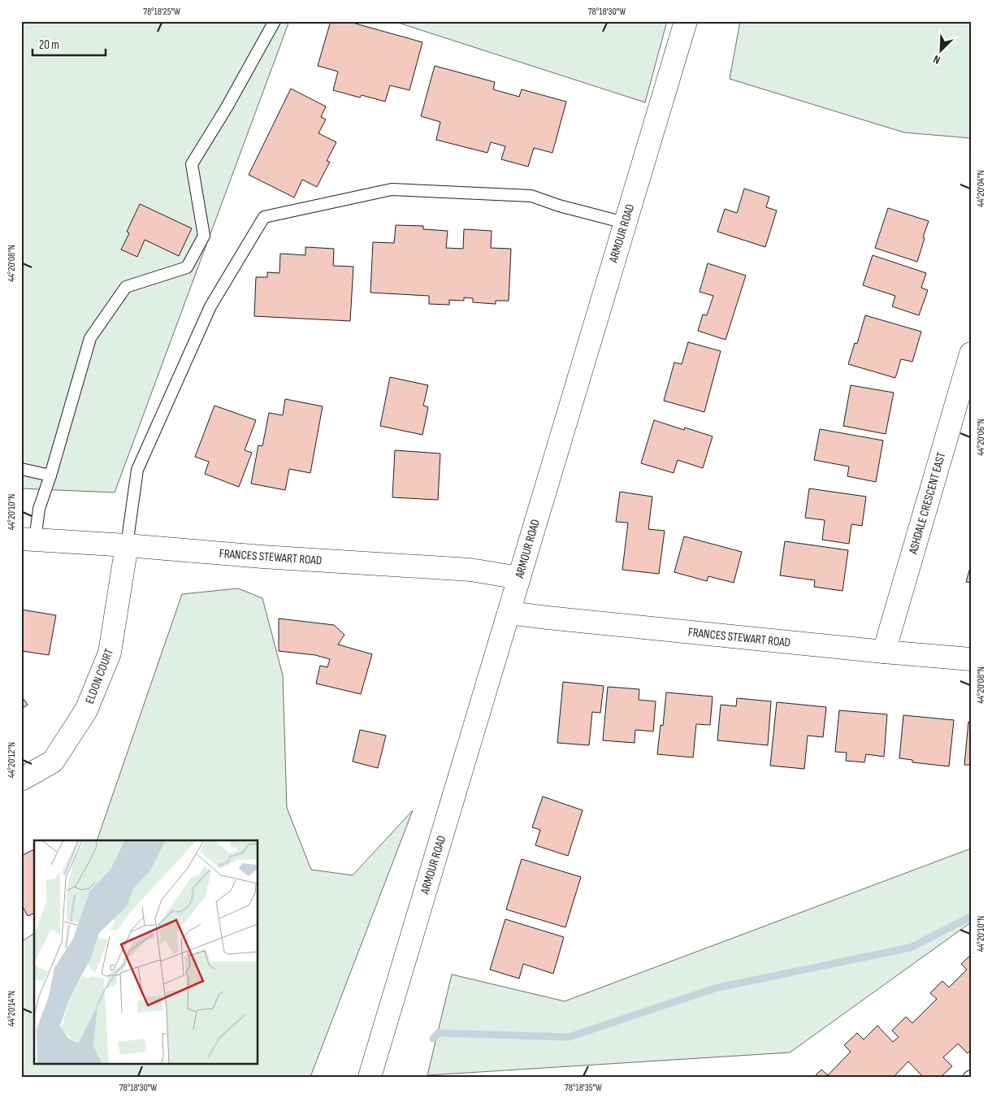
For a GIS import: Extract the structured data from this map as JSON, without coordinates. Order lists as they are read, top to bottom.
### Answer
{
  "streets": {
    "street": [
      "ARMOUR ROAD",
      "ASHDALE CRESCENT EAST",
      "FRANCES STEWART ROAD",
      "ELDON COURT"
    ]
  },
  "crossings": [
    ["ARMOUR ROAD", "FRANCES STEWART ROAD"],
    ["ASHDALE CRESCENT EAST", "FRANCES STEWART ROAD"],
    ["FRANCES STEWART ROAD", "ELDON COURT"]
  ],
  "scale_bar": "20 m",
  "north": "bottom left",
  "coordinates": [
    "78°18'25\"W",
    "78°18'30\"W",
    "44°20'04\"N",
    "44°20'08\"N",
    "44°20'06\"N",
    "44°20'10\"N",
    "44°20'12\"N",
    "44°20'14\"N",
    "78°18'35\"W"
  ]
}
